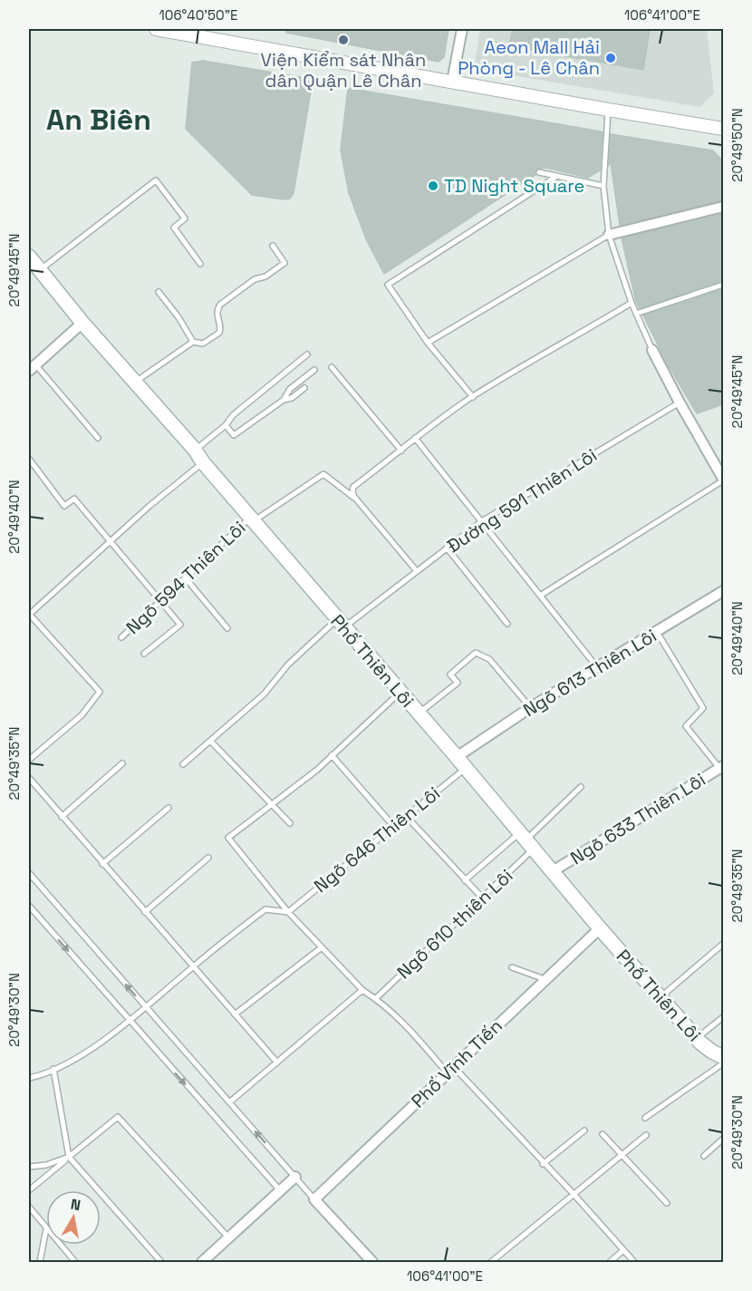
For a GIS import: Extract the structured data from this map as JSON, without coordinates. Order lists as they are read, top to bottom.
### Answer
{
  "streets": {
    "main road": ["Phố Thiên Lôi"],
    "street": ["Ngõ 613 Thiên Lôi", "Ngõ 633 Thiên Lôi", "Phố Vĩnh Tiến"],
    "lane": [
      "Đường 591 Thiên Lôi",
      "Ngõ 594 Thiên Lôi",
      "Ngõ 646 Thiên Lôi",
      "Ngõ 610 thiên Lôi"
    ]
  },
  "crossings": [
    ["Đường 591 Thiên Lôi", "Phố Thiên Lôi"],
    ["Ngõ 594 Thiên Lôi", "Phố Thiên Lôi"],
    ["Phố Thiên Lôi", "Ngõ 613 Thiên Lôi"],
    ["Phố Thiên Lôi", "Ngõ 633 Thiên Lôi"],
    ["Phố Thiên Lôi", "Ngõ 646 Thiên Lôi"],
    ["Phố Thiên Lôi", "Ngõ 610 thiên Lôi"],
    ["Phố Thiên Lôi", "Phố Vĩnh Tiến"],
    ["Ngõ 613 Thiên Lôi", "Ngõ 646 Thiên Lôi"]
  ],
  "districts": ["An Biên"],
  "places": ["Viện Kiểm sát Nhân dân Quận Lê Chân", "Aeon Mall Hải Phòng - Lê Chân", "TD Night Square"],
  "north": "top",
  "coordinates": [
    "106°40'50\"E",
    "106°41'00\"E",
    "20°49'50\"N",
    "20°49'45\"N",
    "20°49'40\"N",
    "20°49'35\"N",
    "20°49'30\"N"
  ]
}
